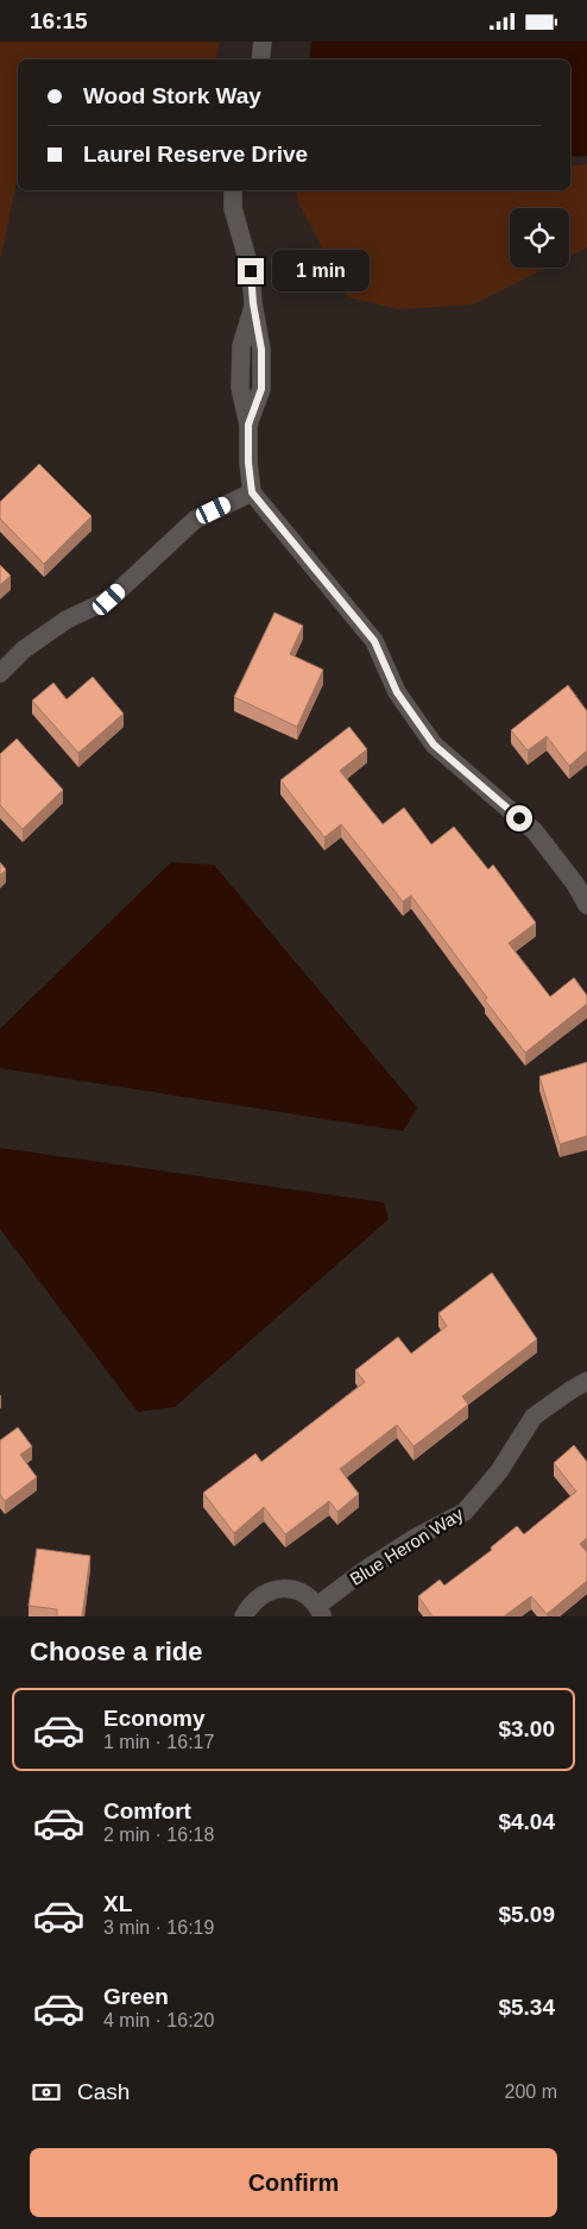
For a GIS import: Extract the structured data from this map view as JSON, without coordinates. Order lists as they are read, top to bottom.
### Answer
{
  "streets": {
    "street": ["Blue Heron Way"]
  },
  "page": {
    "status": "16:15",
    "banner": ["Wood Stork Way", "Laurel Reserve Drive"],
    "bubble": "1 min",
    "heading": "Choose a ride",
    "list": [
      {
        "name": "Economy",
        "note": "1 min · 16:17",
        "value": "$3.00"
      },
      {
        "name": "Comfort",
        "note": "2 min · 16:18",
        "value": "$4.04"
      },
      {
        "name": "XL",
        "note": "3 min · 16:19",
        "value": "$5.09"
      },
      {
        "name": "Green",
        "note": "4 min · 16:20",
        "value": "$5.34"
      }
    ],
    "pay": ["Cash", "200 m"],
    "buttons": "Confirm"
  }
}
